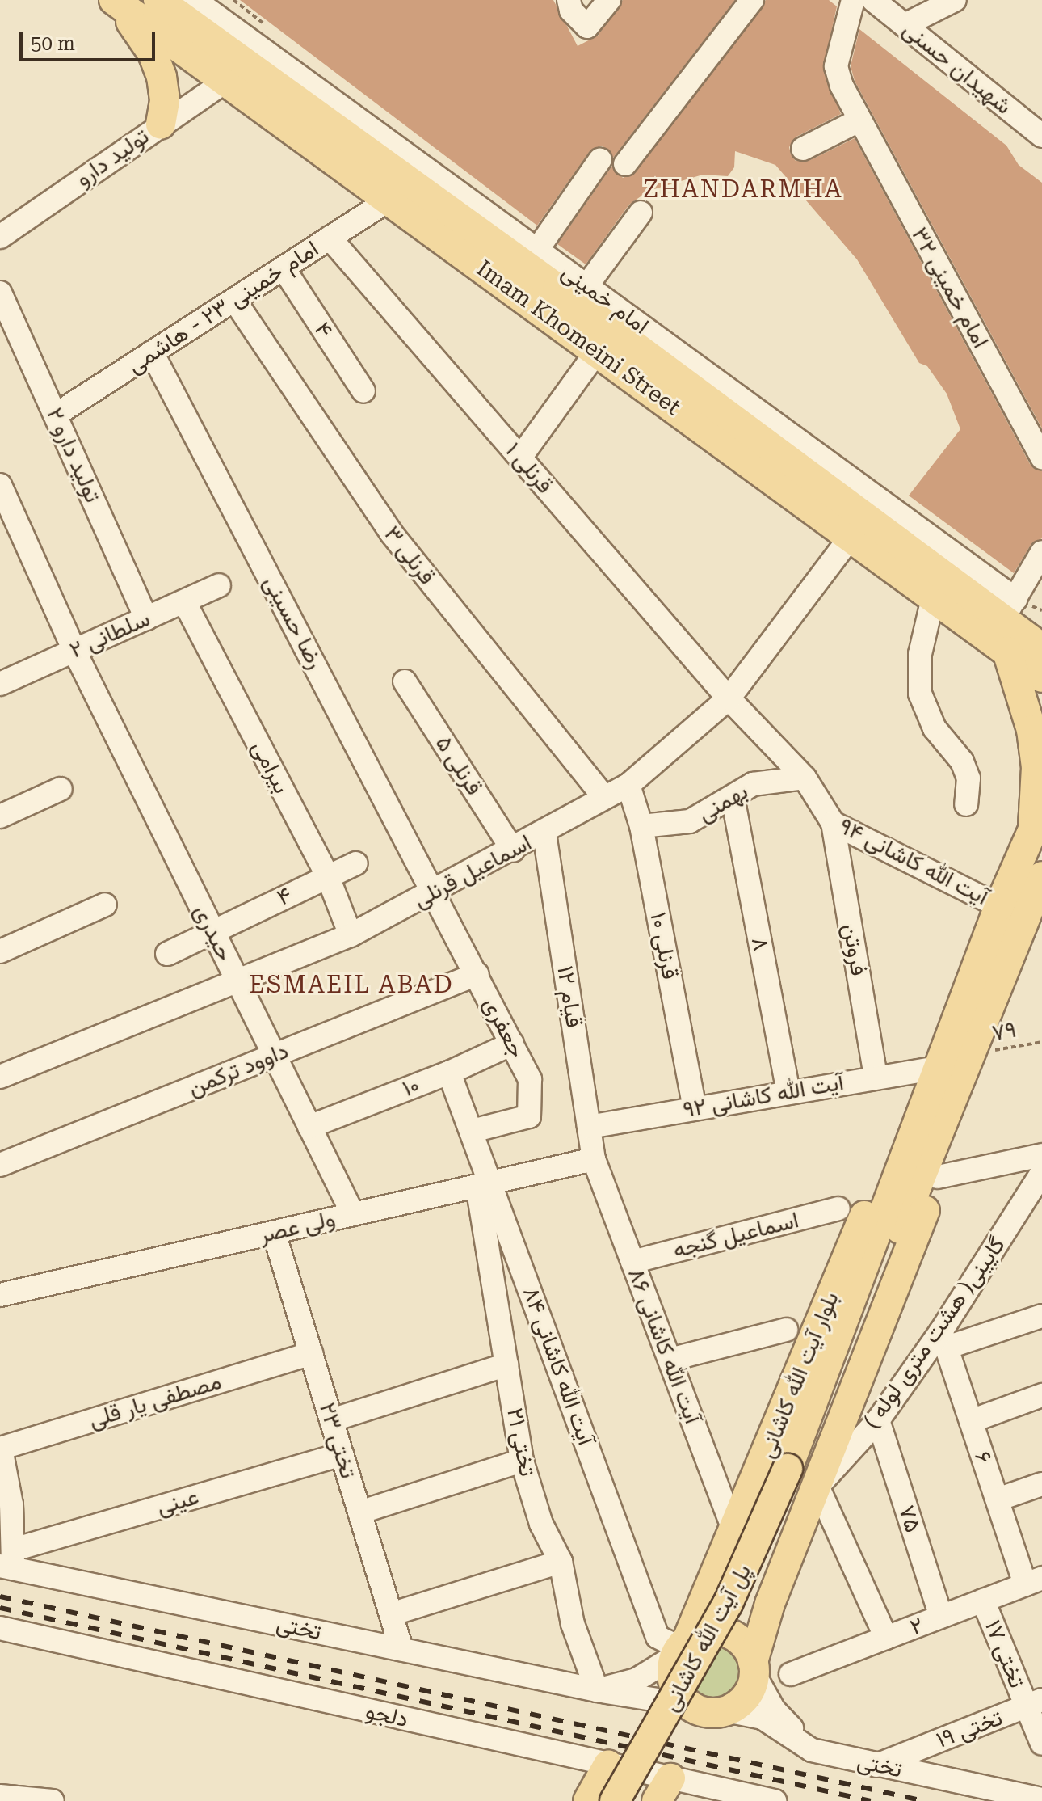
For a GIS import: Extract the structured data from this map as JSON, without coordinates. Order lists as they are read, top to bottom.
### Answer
{
  "streets": {
    "main road": ["Imam Khomeini Street", "بلوار آیت الله کاشانی", "پل آیت الله کاشانی"],
    "street": [
      "شهیدان حسنی",
      "تولید دارو",
      "امام خمینی ۳۲",
      "امام خمینی",
      "امام خمینی ۲۳ - هاشمی",
      "۴",
      "تولید دارو ۲",
      "قرنلی ۱",
      "قرنلی ۳",
      "رضا حسینی",
      "۲ سلطانی",
      "قرنلی ۵",
      "بیرامی",
      "بهمنی",
      "آیت الله کاشانی ۹۴",
      "اسماعیل قرنلی",
      "حیدری",
      "۸",
      "قرنلی ۱۰",
      "فروتن",
      "۱۲ قیام",
      "جعفری",
      "داوود ترکمن",
      "۱۰",
      "آیت الله کاشانی ۹۲",
      "ولی عصر",
      "اسماعیل گنجه",
      "گایینی( هشت متری لوله )",
      "آیت الله کاشانی ۸۶",
      "آیت الله کاشانی ۸۴",
      "مصطفی یار قلی",
      "تختی ۲۳",
      "تختی ۲۱",
      "۶",
      "عینی",
      "۷۵",
      "۲",
      "تختی",
      "تختی ۱۷",
      "دلجو",
      "تختی ۱۹"
    ],
    "path": ["۷۹"]
  },
  "crossings": [
    ["تولید دارو", "Imam Khomeini Street"],
    ["امام خمینی", "Imam Khomeini Street"],
    ["امام خمینی ۲۳ - هاشمی", "۴"],
    ["امام خمینی ۲۳ - هاشمی", "Imam Khomeini Street"],
    ["امام خمینی ۲۳ - هاشمی", "تولید دارو ۲"],
    ["امام خمینی ۲۳ - هاشمی", "قرنلی ۱"],
    ["امام خمینی ۲۳ - هاشمی", "قرنلی ۳"],
    ["امام خمینی ۲۳ - هاشمی", "رضا حسینی"],
    ["۴", "بیرامی"],
    ["۴", "حیدری"],
    ["Imam Khomeini Street", "اسماعیل قرنلی"],
    ["Imam Khomeini Street", "بلوار آیت الله کاشانی"],
    ["تولید دارو ۲", "۲ سلطانی"],
    ["قرنلی ۱", "آیت الله کاشانی ۹۴"],
    ["قرنلی ۱", "اسماعیل قرنلی"],
    ["قرنلی ۳", "اسماعیل قرنلی"],
    ["رضا حسینی", "اسماعیل قرنلی"],
    ["رضا حسینی", "جعفری"],
    ["۲ سلطانی", "بیرامی"],
    ["۲ سلطانی", "حیدری"],
    ["قرنلی ۵", "اسماعیل قرنلی"],
    ["بیرامی", "اسماعیل قرنلی"],
    ["بهمنی", "آیت الله کاشانی ۹۴"],
    ["بهمنی", "۸"],
    ["بهمنی", "قرنلی ۱۰"],
    ["آیت الله کاشانی ۹۴", "اسماعیل قرنلی"],
    ["آیت الله کاشانی ۹۴", "فروتن"],
    ["آیت الله کاشانی ۹۴", "بلوار آیت الله کاشانی"],
    ["اسماعیل قرنلی", "حیدری"],
    ["اسماعیل قرنلی", "قرنلی ۱۰"],
    ["اسماعیل قرنلی", "۱۲ قیام"],
    ["اسماعیل قرنلی", "جعفری"],
    ["حیدری", "داوود ترکمن"],
    ["حیدری", "۱۰"],
    ["حیدری", "ولی عصر"],
    ["۸", "آیت الله کاشانی ۹۲"],
    ["قرنلی ۱۰", "آیت الله کاشانی ۹۲"],
    ["فروتن", "آیت الله کاشانی ۹۲"],
    ["۱۲ قیام", "آیت الله کاشانی ۹۲"],
    ["۱۲ قیام", "ولی عصر"],
    ["۱۲ قیام", "آیت الله کاشانی ۸۶"],
    ["جعفری", "داوود ترکمن"],
    ["جعفری", "۱۰"],
    ["جعفری", "آیت الله کاشانی ۸۴"],
    ["۷۹", "بلوار آیت الله کاشانی"],
    ["۱۰", "آیت الله کاشانی ۸۴"],
    ["آیت الله کاشانی ۹۲", "بلوار آیت الله کاشانی"],
    ["ولی عصر", "آیت الله کاشانی ۸۶"],
    ["ولی عصر", "آیت الله کاشانی ۸۴"],
    ["ولی عصر", "تختی ۲۳"],
    ["ولی عصر", "تختی ۲۱"],
    ["اسماعیل گنجه", "آیت الله کاشانی ۸۶"],
    ["گایینی( هشت متری لوله )", "بلوار آیت الله کاشانی"],
    ["گایینی( هشت متری لوله )", "۶"],
    ["گایینی( هشت متری لوله )", "۷۵"],
    ["گایینی( هشت متری لوله )", "پل آیت الله کاشانی"],
    ["آیت الله کاشانی ۸۶", "بلوار آیت الله کاشانی"],
    ["آیت الله کاشانی ۸۴", "بلوار آیت الله کاشانی"],
    ["آیت الله کاشانی ۸۴", "تختی ۲۱"],
    ["آیت الله کاشانی ۸۴", "تختی"],
    ["بلوار آیت الله کاشانی", "تختی"],
    ["بلوار آیت الله کاشانی", "پل آیت الله کاشانی"],
    ["مصطفی یار قلی", "تختی ۲۳"],
    ["تختی ۲۳", "عینی"],
    ["تختی ۲۳", "تختی"],
    ["تختی ۲۱", "تختی"],
    ["۶", "۲"],
    ["عینی", "تختی"],
    ["۷۵", "۲"],
    ["۲", "تختی ۱۷"],
    ["تختی", "تختی ۱۹"],
    ["تختی ۱۷", "تختی ۱۹"]
  ],
  "districts": ["ZHANDARMHA", "ESMAEIL ABAD"],
  "scale_bar": "50 m"
}
